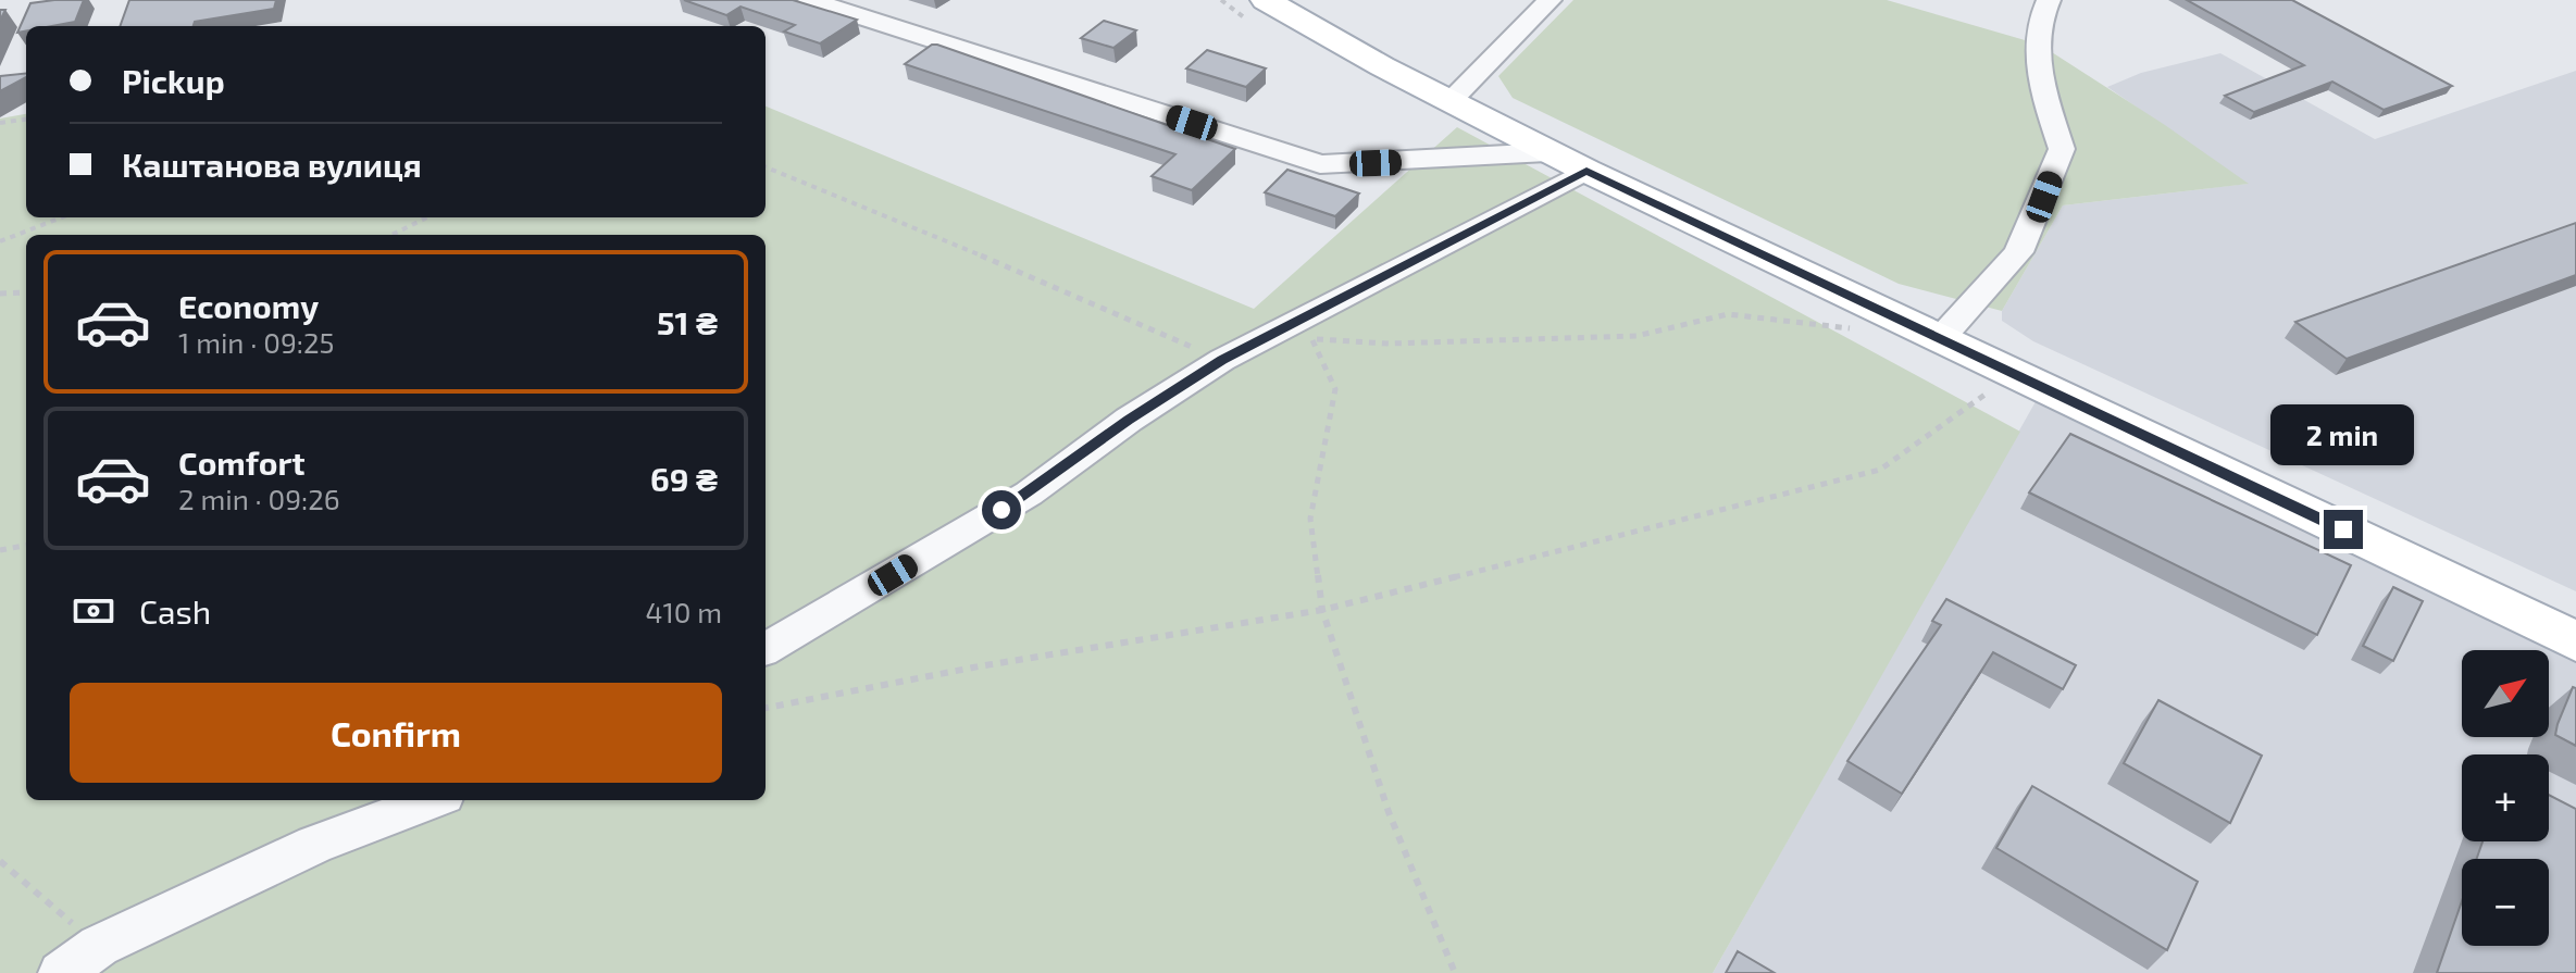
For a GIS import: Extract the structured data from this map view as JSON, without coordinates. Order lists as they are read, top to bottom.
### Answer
{
  "north": "top right",
  "page": {
    "banner": ["Pickup", "Каштанова вулиця"],
    "list": [
      {
        "name": "Economy",
        "note": "1 min · 09:25",
        "value": "51 ₴"
      },
      {
        "name": "Comfort",
        "note": "2 min · 09:26",
        "value": "69 ₴"
      }
    ],
    "bubble": "2 min",
    "pay": ["Cash", "410 m"],
    "map_buttons": ["+", "−"],
    "buttons": "Confirm"
  }
}
